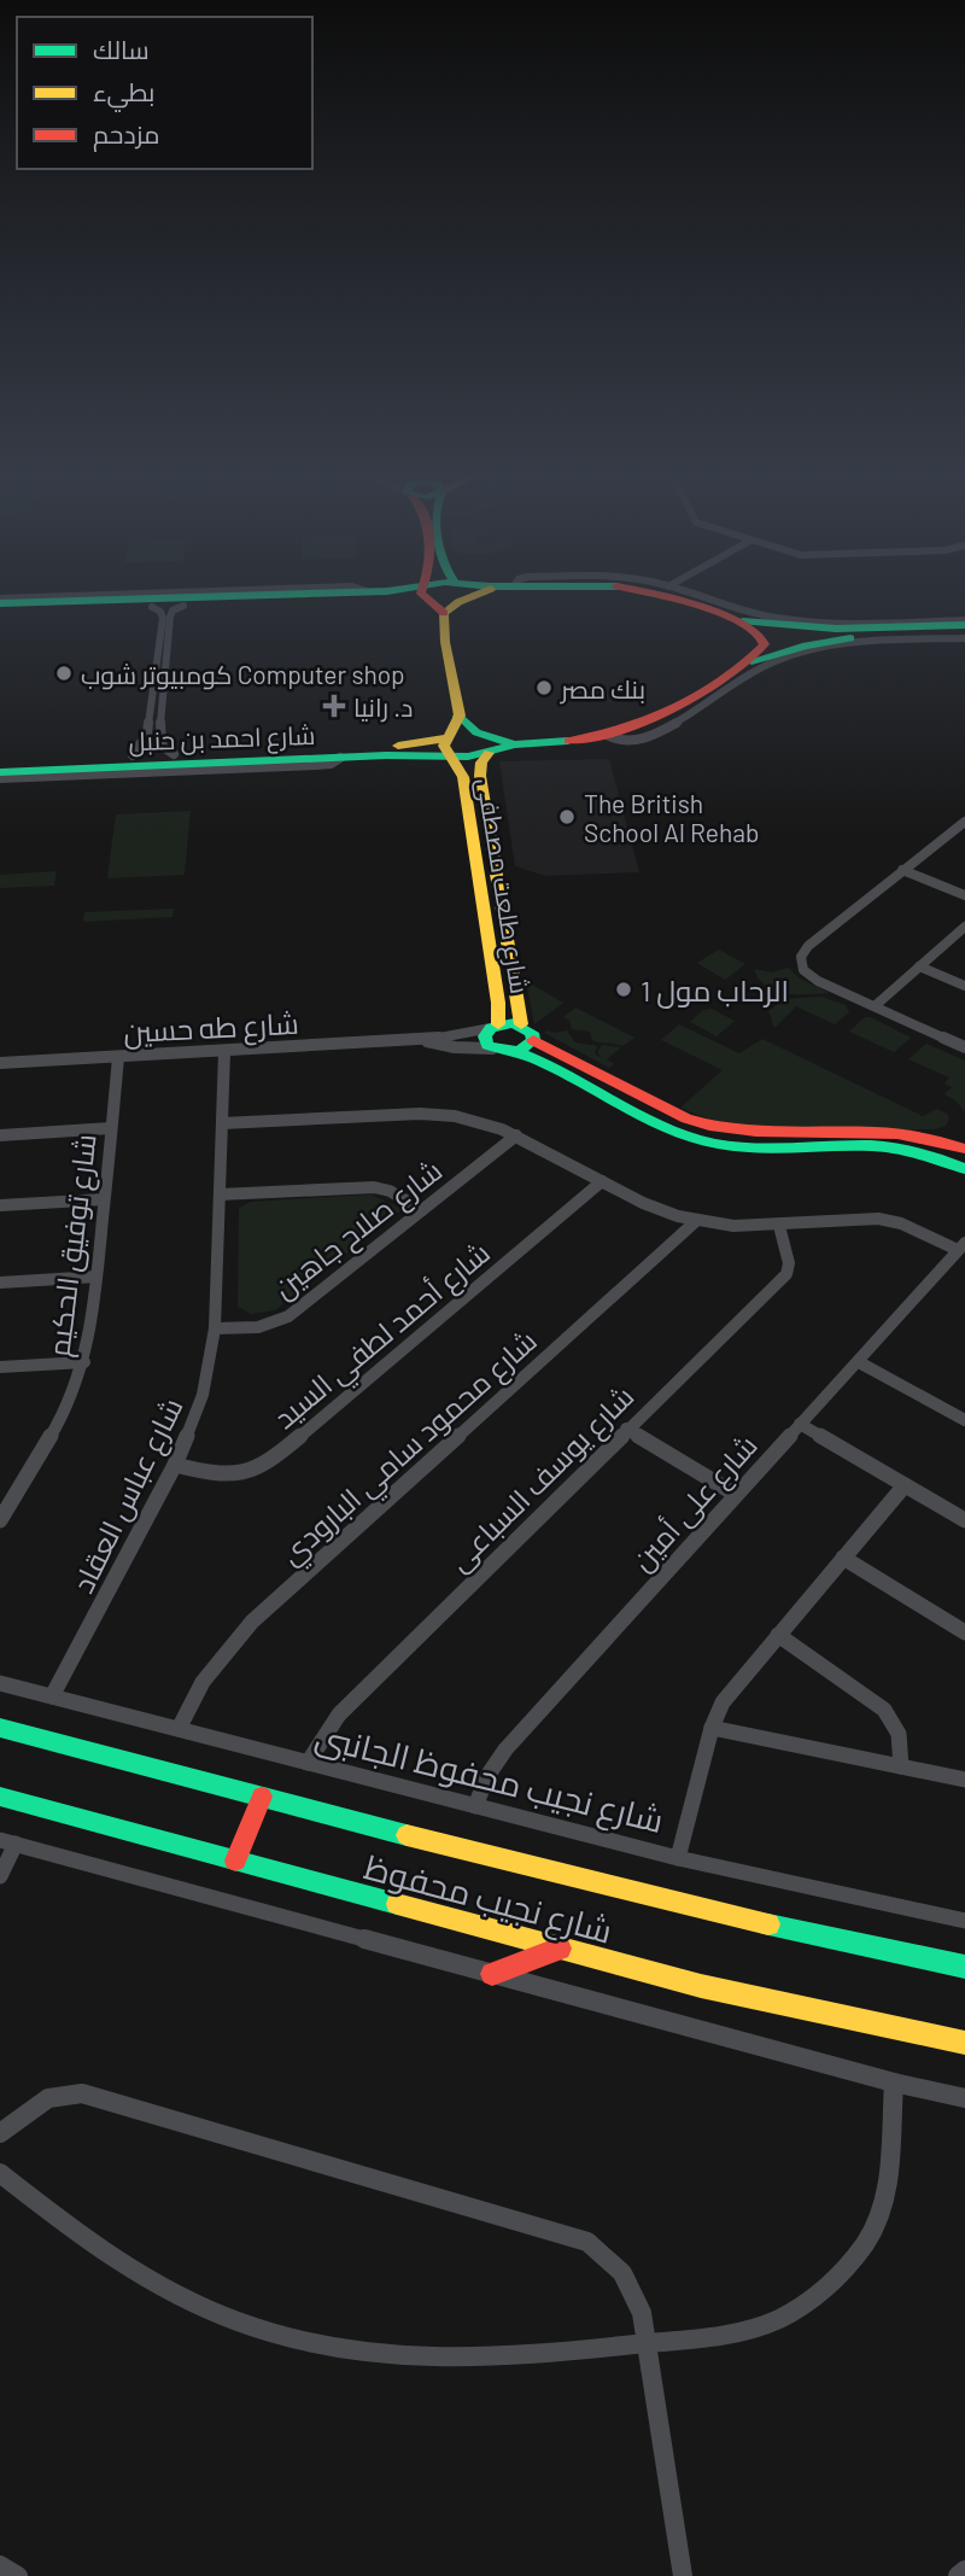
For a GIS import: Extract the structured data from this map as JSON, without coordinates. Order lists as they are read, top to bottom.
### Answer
{
  "streets": {
    "street": [
      "شارع احمد بن حنبل",
      "شارع طلعت مصطفى",
      "شارع طه حسين",
      "شارع صلاح جاهين",
      "شارع توفيق الحكيم",
      "شارع أحمد لطفي السيد",
      "شارع محمود سامي البارودي",
      "شارع يوسف السباعى",
      "شارع عباس العقاد",
      "شارع على أمين",
      "شارع نجيب محفوظ الجانبى",
      "شارع نجيب محفوظ"
    ]
  },
  "crossings": [
    ["شارع احمد بن حنبل", "شارع طلعت مصطفى"],
    ["شارع طلعت مصطفى", "شارع طه حسين"],
    ["شارع طه حسين", "شارع توفيق الحكيم"],
    ["شارع طه حسين", "شارع عباس العقاد"],
    ["شارع صلاح جاهين", "شارع عباس العقاد"],
    ["شارع أحمد لطفي السيد", "شارع عباس العقاد"],
    ["شارع محمود سامي البارودي", "شارع نجيب محفوظ الجانبى"],
    ["شارع يوسف السباعى", "شارع نجيب محفوظ الجانبى"],
    ["شارع عباس العقاد", "شارع نجيب محفوظ الجانبى"],
    ["شارع على أمين", "شارع نجيب محفوظ الجانبى"]
  ],
  "places": {
    "other": [
      "كومبيوتر شوب Computer shop",
      "بنك مصر",
      "The British School Al Rehab",
      "الرحاب مول 1"
    ],
    "health": ["د. رانيا"]
  },
  "legend": ["سالك", "بطيء", "مزدحم"]
}
